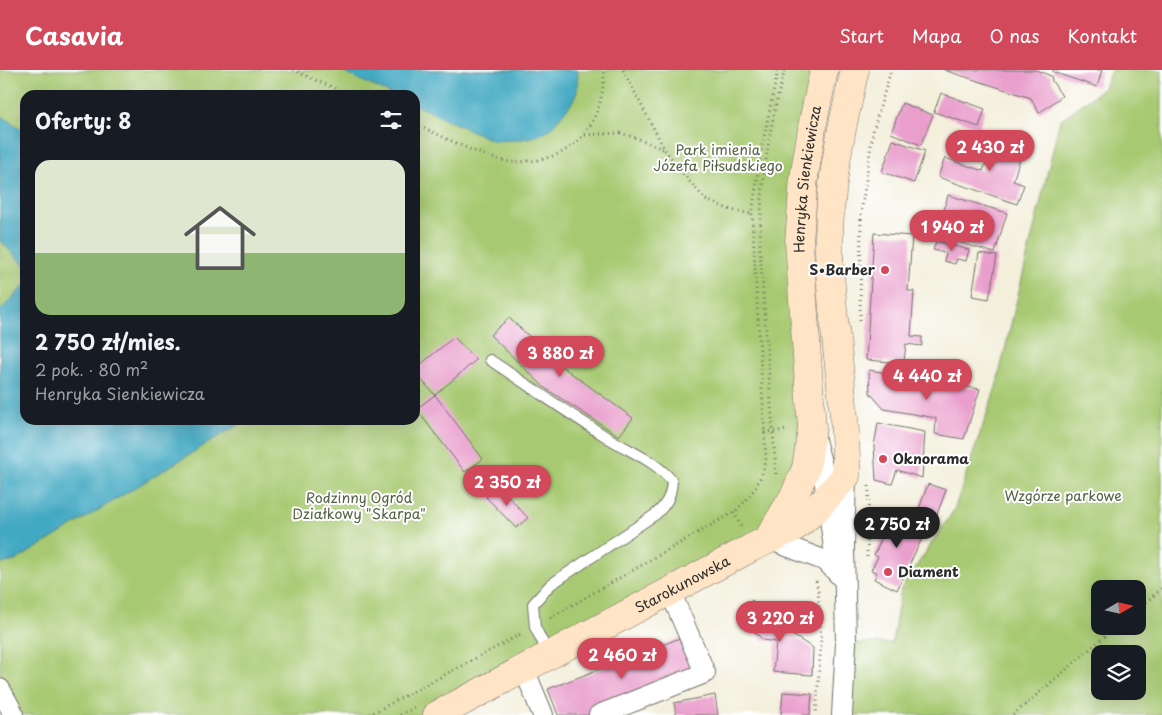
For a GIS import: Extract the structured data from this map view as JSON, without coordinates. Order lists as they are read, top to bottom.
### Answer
{
  "streets": {
    "street": ["Henryka Sienkiewicza", "Starokunowska"]
  },
  "parks": ["Park imienia Józefa Piłsudskiego", "Wzgórze parkowe", "Rodzinny Ogród Działkowy \"Skarpa\""],
  "places": ["S•Barber", "Oknorama", "Diament"],
  "north": "right",
  "page": {
    "header": "Casavia",
    "nav": [
      "Start",
      "Mapa",
      "O nas",
      "Kontakt"
    ],
    "heading": "Oferty: 8",
    "price": [
      "2 430 zł",
      "1 940 zł",
      "3 880 zł",
      "4 440 zł",
      "2 350 zł",
      "2 750 zł",
      "3 220 zł",
      "2 460 zł"
    ],
    "list": [
      {
        "name": "2 750 zł/mies.",
        "note": "2 pok. · 80 m² · Henryka Sienkiewicza"
      }
    ]
  }
}
